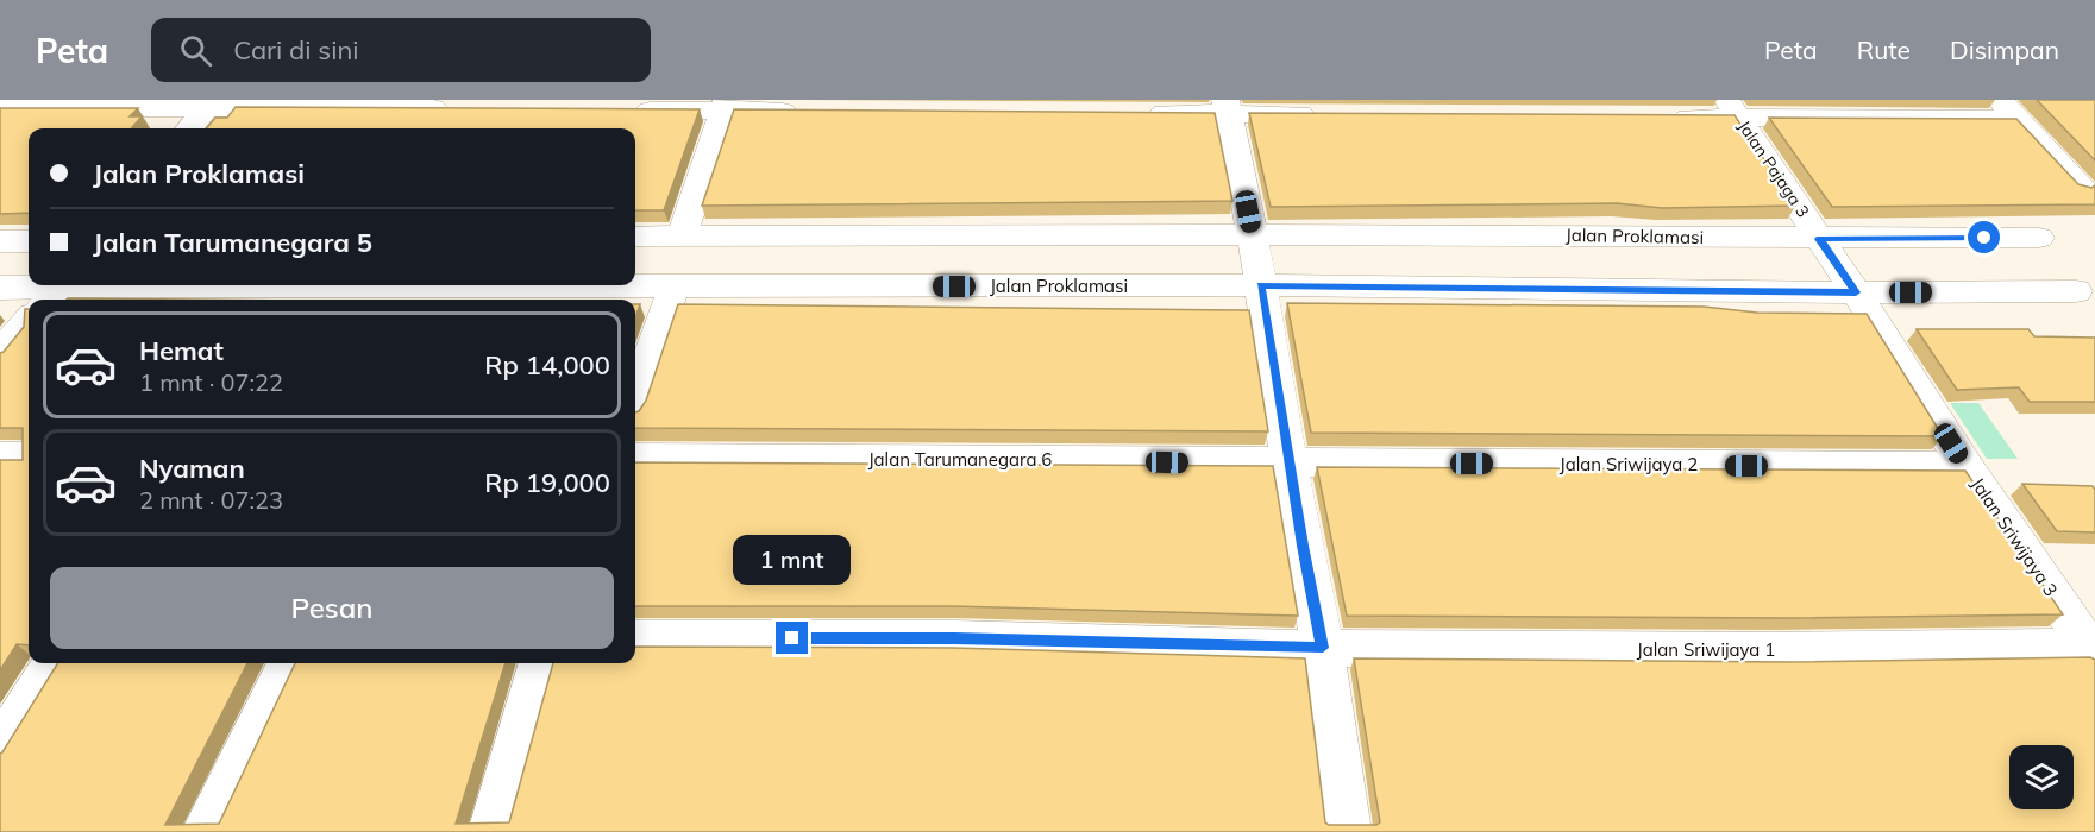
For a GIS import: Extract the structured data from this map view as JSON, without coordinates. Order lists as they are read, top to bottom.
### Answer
{
  "streets": {
    "main road": ["Jalan Proklamasi"],
    "street": [
      "Jalan Pajaga 3",
      "Jalan Tarumanegara 6",
      "Jalan Sriwijaya 2",
      "Jalan Sriwijaya 3",
      "Jalan Sriwijaya 1"
    ]
  },
  "crossings": [
    ["Jalan Pajaga 3", "Jalan Proklamasi"],
    ["Jalan Pajaga 3", "Jalan Sriwijaya 3"],
    ["Jalan Proklamasi", "Jalan Sriwijaya 3"],
    ["Jalan Tarumanegara 6", "Jalan Sriwijaya 2"],
    ["Jalan Sriwijaya 2", "Jalan Sriwijaya 3"],
    ["Jalan Sriwijaya 3", "Jalan Sriwijaya 1"]
  ],
  "page": {
    "header": "Peta",
    "search": "Cari di sini",
    "nav": ["Peta", "Rute", "Disimpan"],
    "banner": ["Jalan Proklamasi", "Jalan Tarumanegara 5"],
    "list": [
      {
        "name": "Hemat",
        "note": "1 mnt · 07:22",
        "value": "Rp 14,000"
      },
      {
        "name": "Nyaman",
        "note": "2 mnt · 07:23",
        "value": "Rp 19,000"
      }
    ],
    "bubble": "1 mnt",
    "buttons": "Pesan"
  }
}
